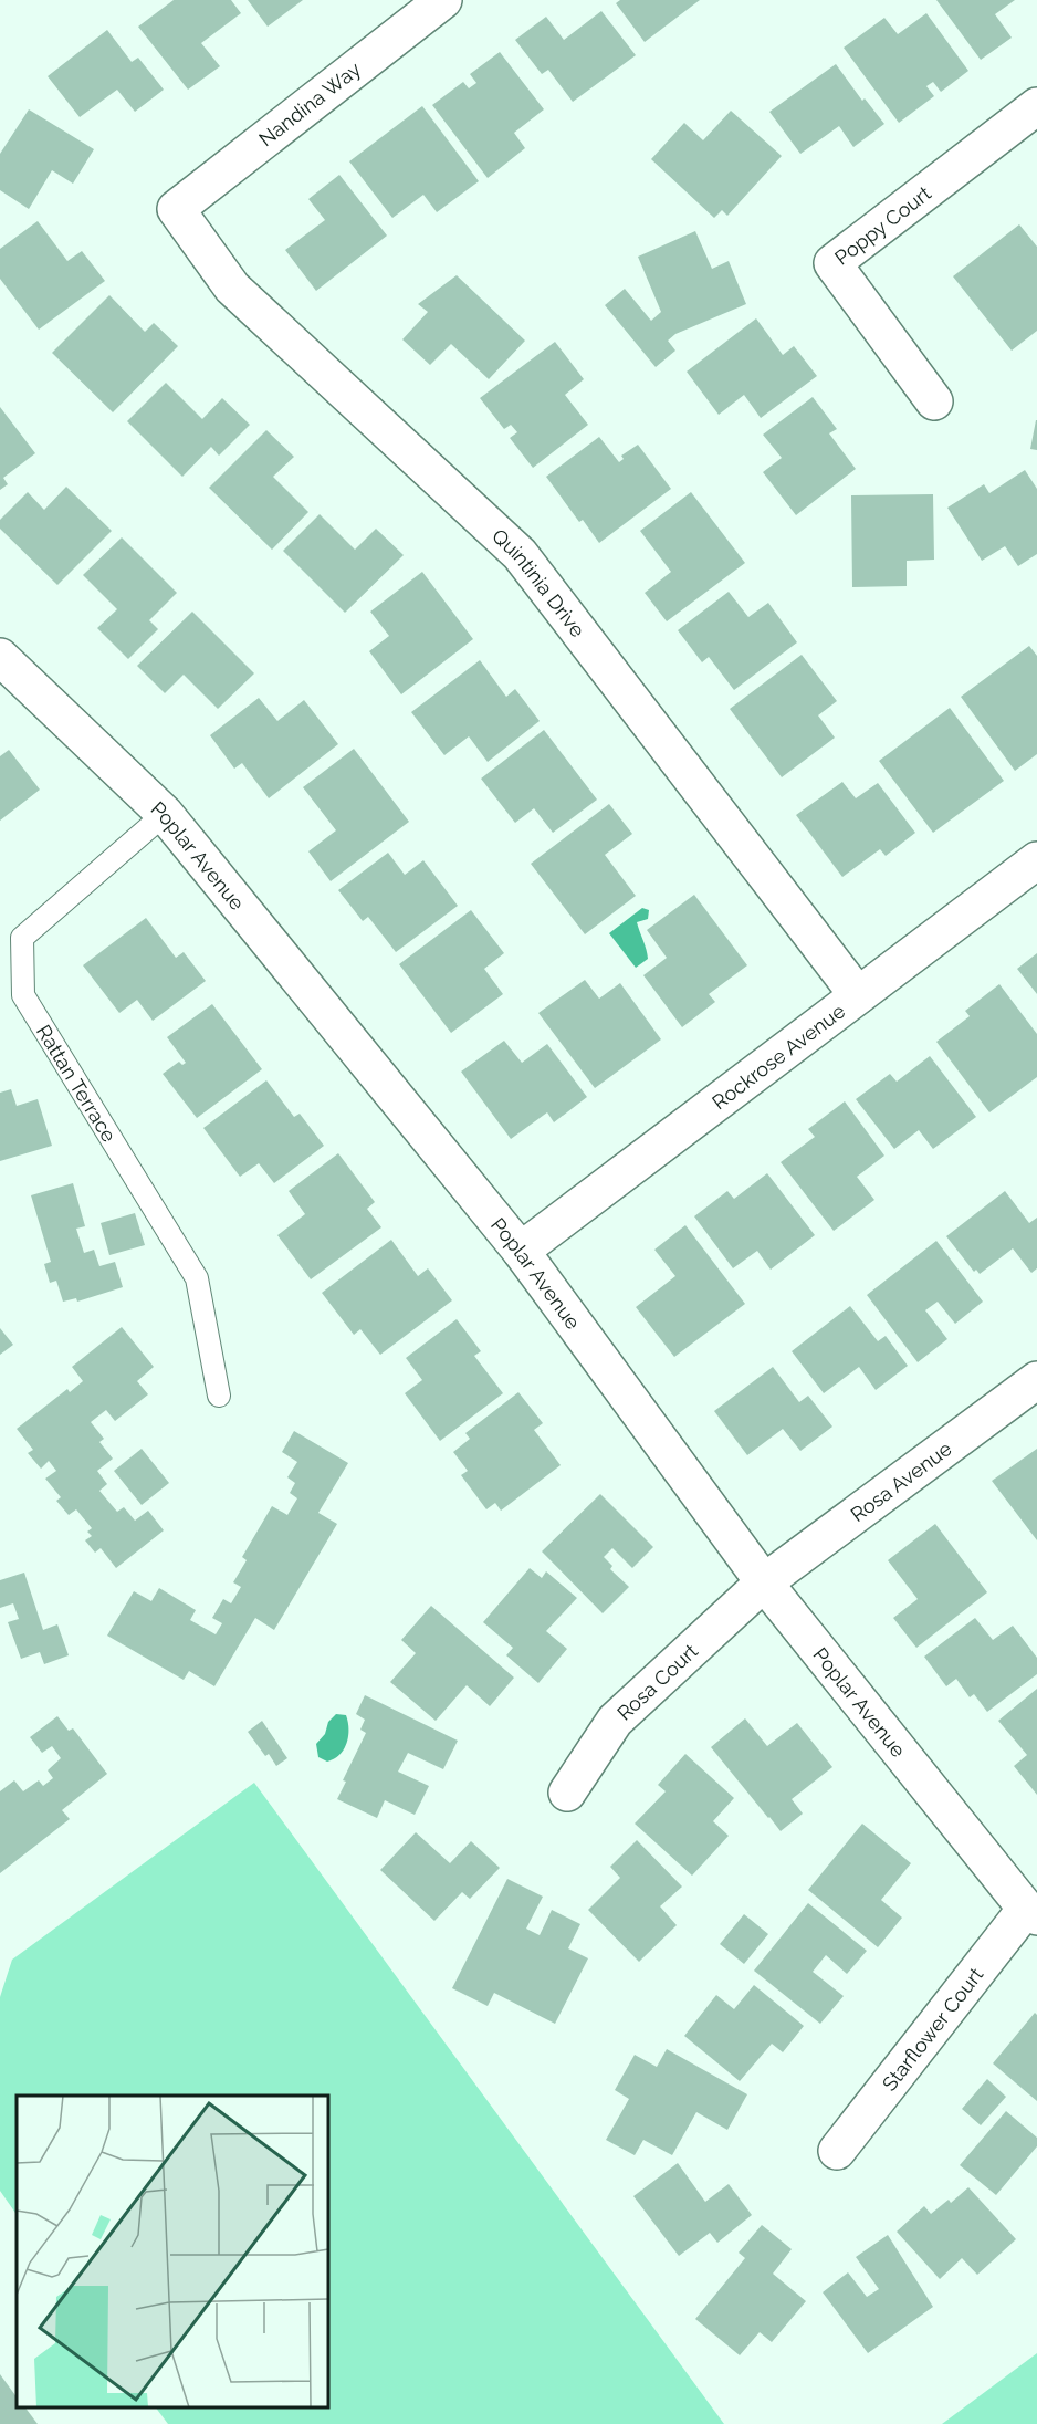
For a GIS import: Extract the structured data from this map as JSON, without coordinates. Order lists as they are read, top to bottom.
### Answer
{
  "streets": {
    "street": [
      "Nandina Way",
      "Poppy Court",
      "Quintinia Drive",
      "Poplar Avenue",
      "Rockrose Avenue",
      "Rosa Avenue",
      "Rosa Court",
      "Starflower Court"
    ],
    "lane": ["Rattan Terrace"]
  },
  "crossings": [
    ["Nandina Way", "Quintinia Drive"],
    ["Quintinia Drive", "Rockrose Avenue"],
    ["Poplar Avenue", "Rockrose Avenue"],
    ["Poplar Avenue", "Rattan Terrace"],
    ["Poplar Avenue", "Rosa Avenue"],
    ["Poplar Avenue", "Rosa Court"],
    ["Poplar Avenue", "Starflower Court"],
    ["Rosa Avenue", "Rosa Court"]
  ]
}
